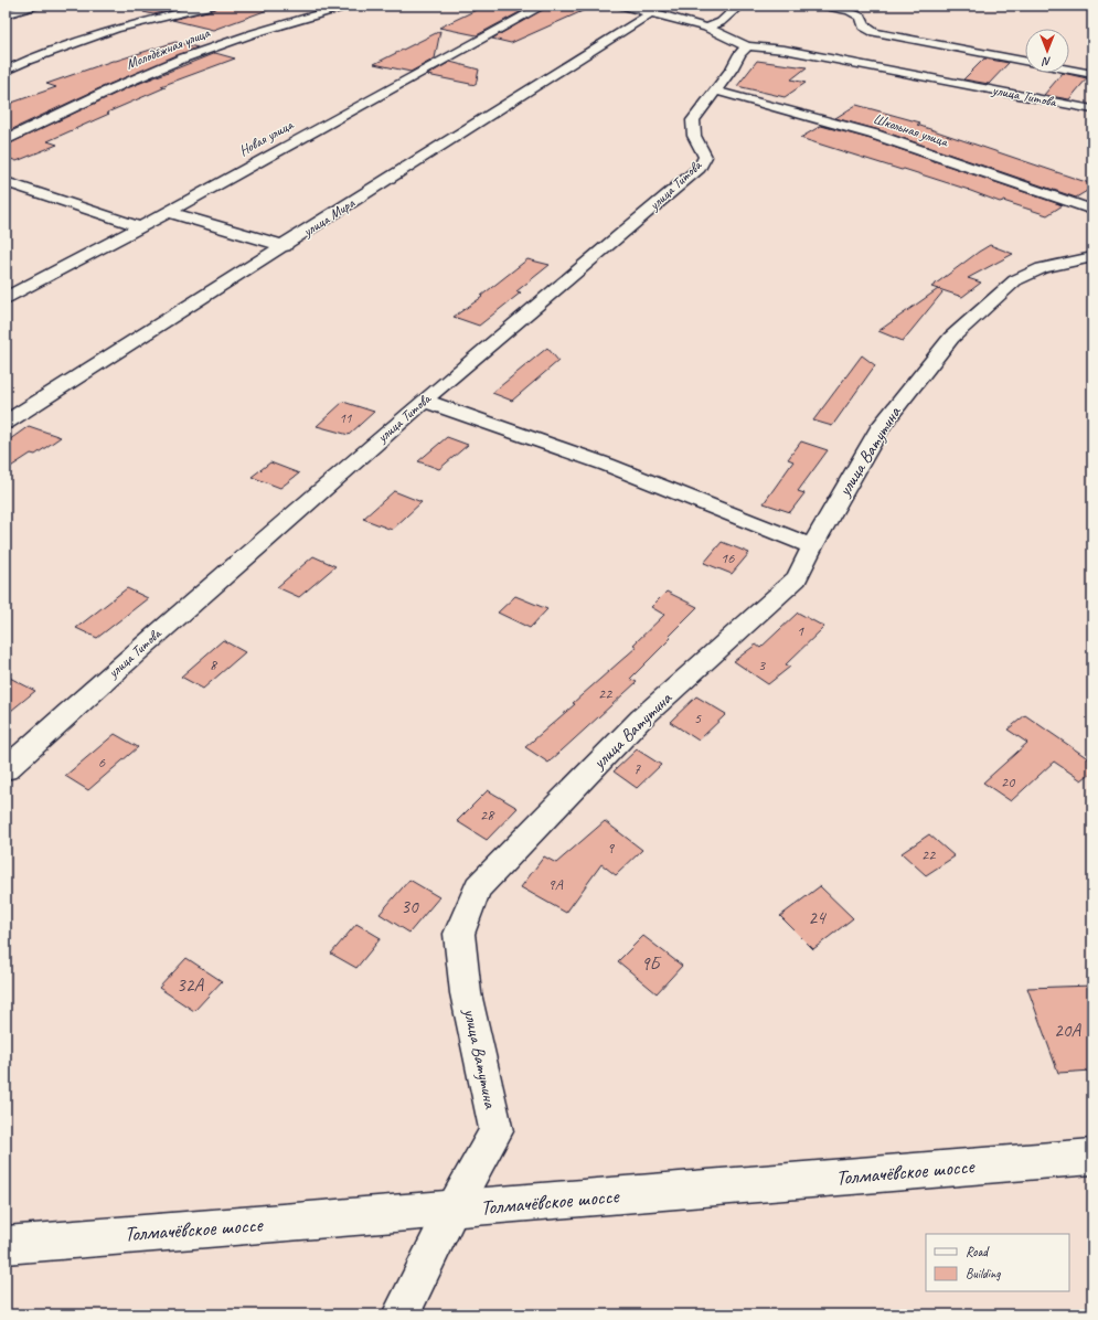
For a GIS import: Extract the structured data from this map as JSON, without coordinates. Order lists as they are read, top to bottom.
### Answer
{
  "streets": {
    "street": [
      "Молодёжная улица",
      "улица Титова",
      "Школьная улица",
      "Новая улица",
      "улица Мира",
      "улица Ватутина",
      "Толмачёвское шоссе"
    ]
  },
  "crossings": [
    ["улица Титова", "Школьная улица"],
    ["улица Титова", "улица Мира"],
    ["улица Ватутина", "Толмачёвское шоссе"]
  ],
  "house_numbers": [
    "11",
    "16",
    "1",
    "8",
    "3",
    "22",
    "5",
    "6",
    "7",
    "20",
    "28",
    "9",
    "22",
    "9А",
    "30",
    "24",
    "9Б",
    "32А",
    "20А"
  ],
  "legend": ["Road", "Building"],
  "north": "bottom"
}
